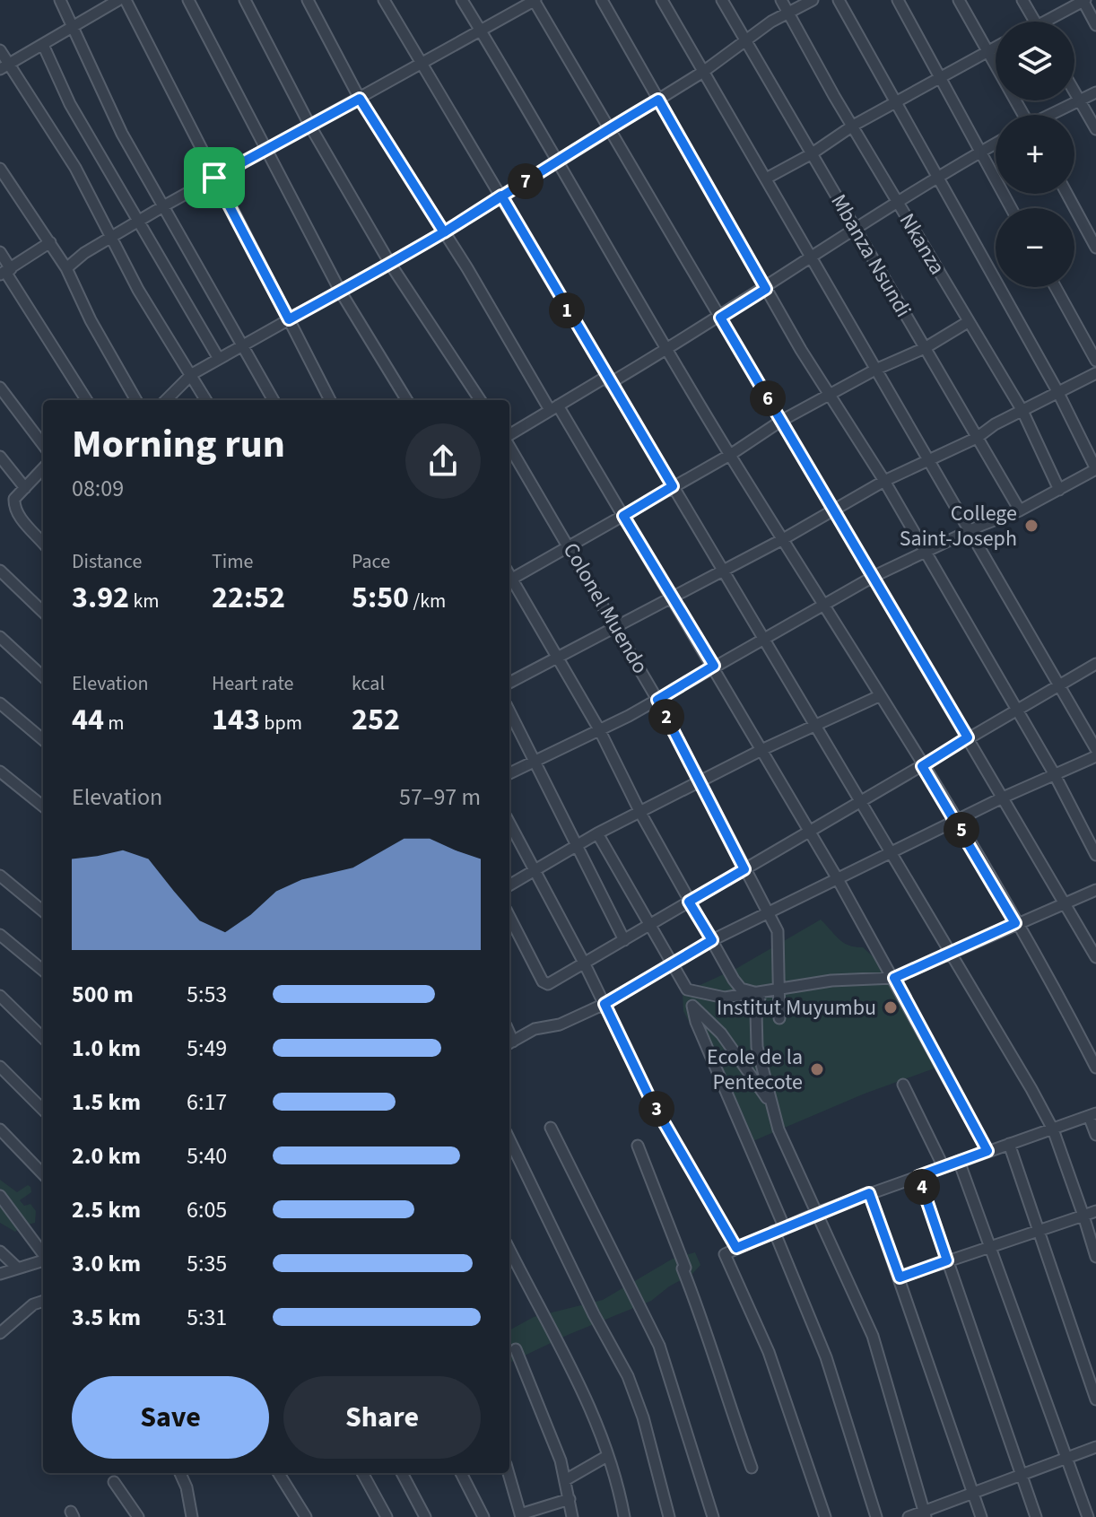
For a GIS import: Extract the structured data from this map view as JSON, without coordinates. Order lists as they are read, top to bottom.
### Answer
{
  "streets": {
    "street": ["Nkanza", "Mbanza Nsundi", "Colonel Muendo"]
  },
  "places": ["College Saint-Joseph", "Institut Muyumbu", "Ecole de la Pentecote"],
  "page": {
    "map_buttons": ["+", "−"],
    "pins": [
      "7",
      "1",
      "6",
      "2",
      "5",
      "3",
      "4"
    ],
    "heading": ["Morning run", "08:09"],
    "stats": [
      ["Distance", "3.92 km"],
      ["Time", "22:52"],
      ["Pace", "5:50 /km"],
      ["Elevation", "44 m"],
      ["Heart rate", "143 bpm"],
      ["kcal", "252"]
    ],
    "chart": ["Elevation", "57–97 m"],
    "list": [
      {
        "name": "500 m",
        "note": "5:53"
      },
      {
        "name": "1.0 km",
        "note": "5:49"
      },
      {
        "name": "1.5 km",
        "note": "6:17"
      },
      {
        "name": "2.0 km",
        "note": "5:40"
      },
      {
        "name": "2.5 km",
        "note": "6:05"
      },
      {
        "name": "3.0 km",
        "note": "5:35"
      },
      {
        "name": "3.5 km",
        "note": "5:31"
      }
    ],
    "buttons": ["Save", "Share"]
  }
}
